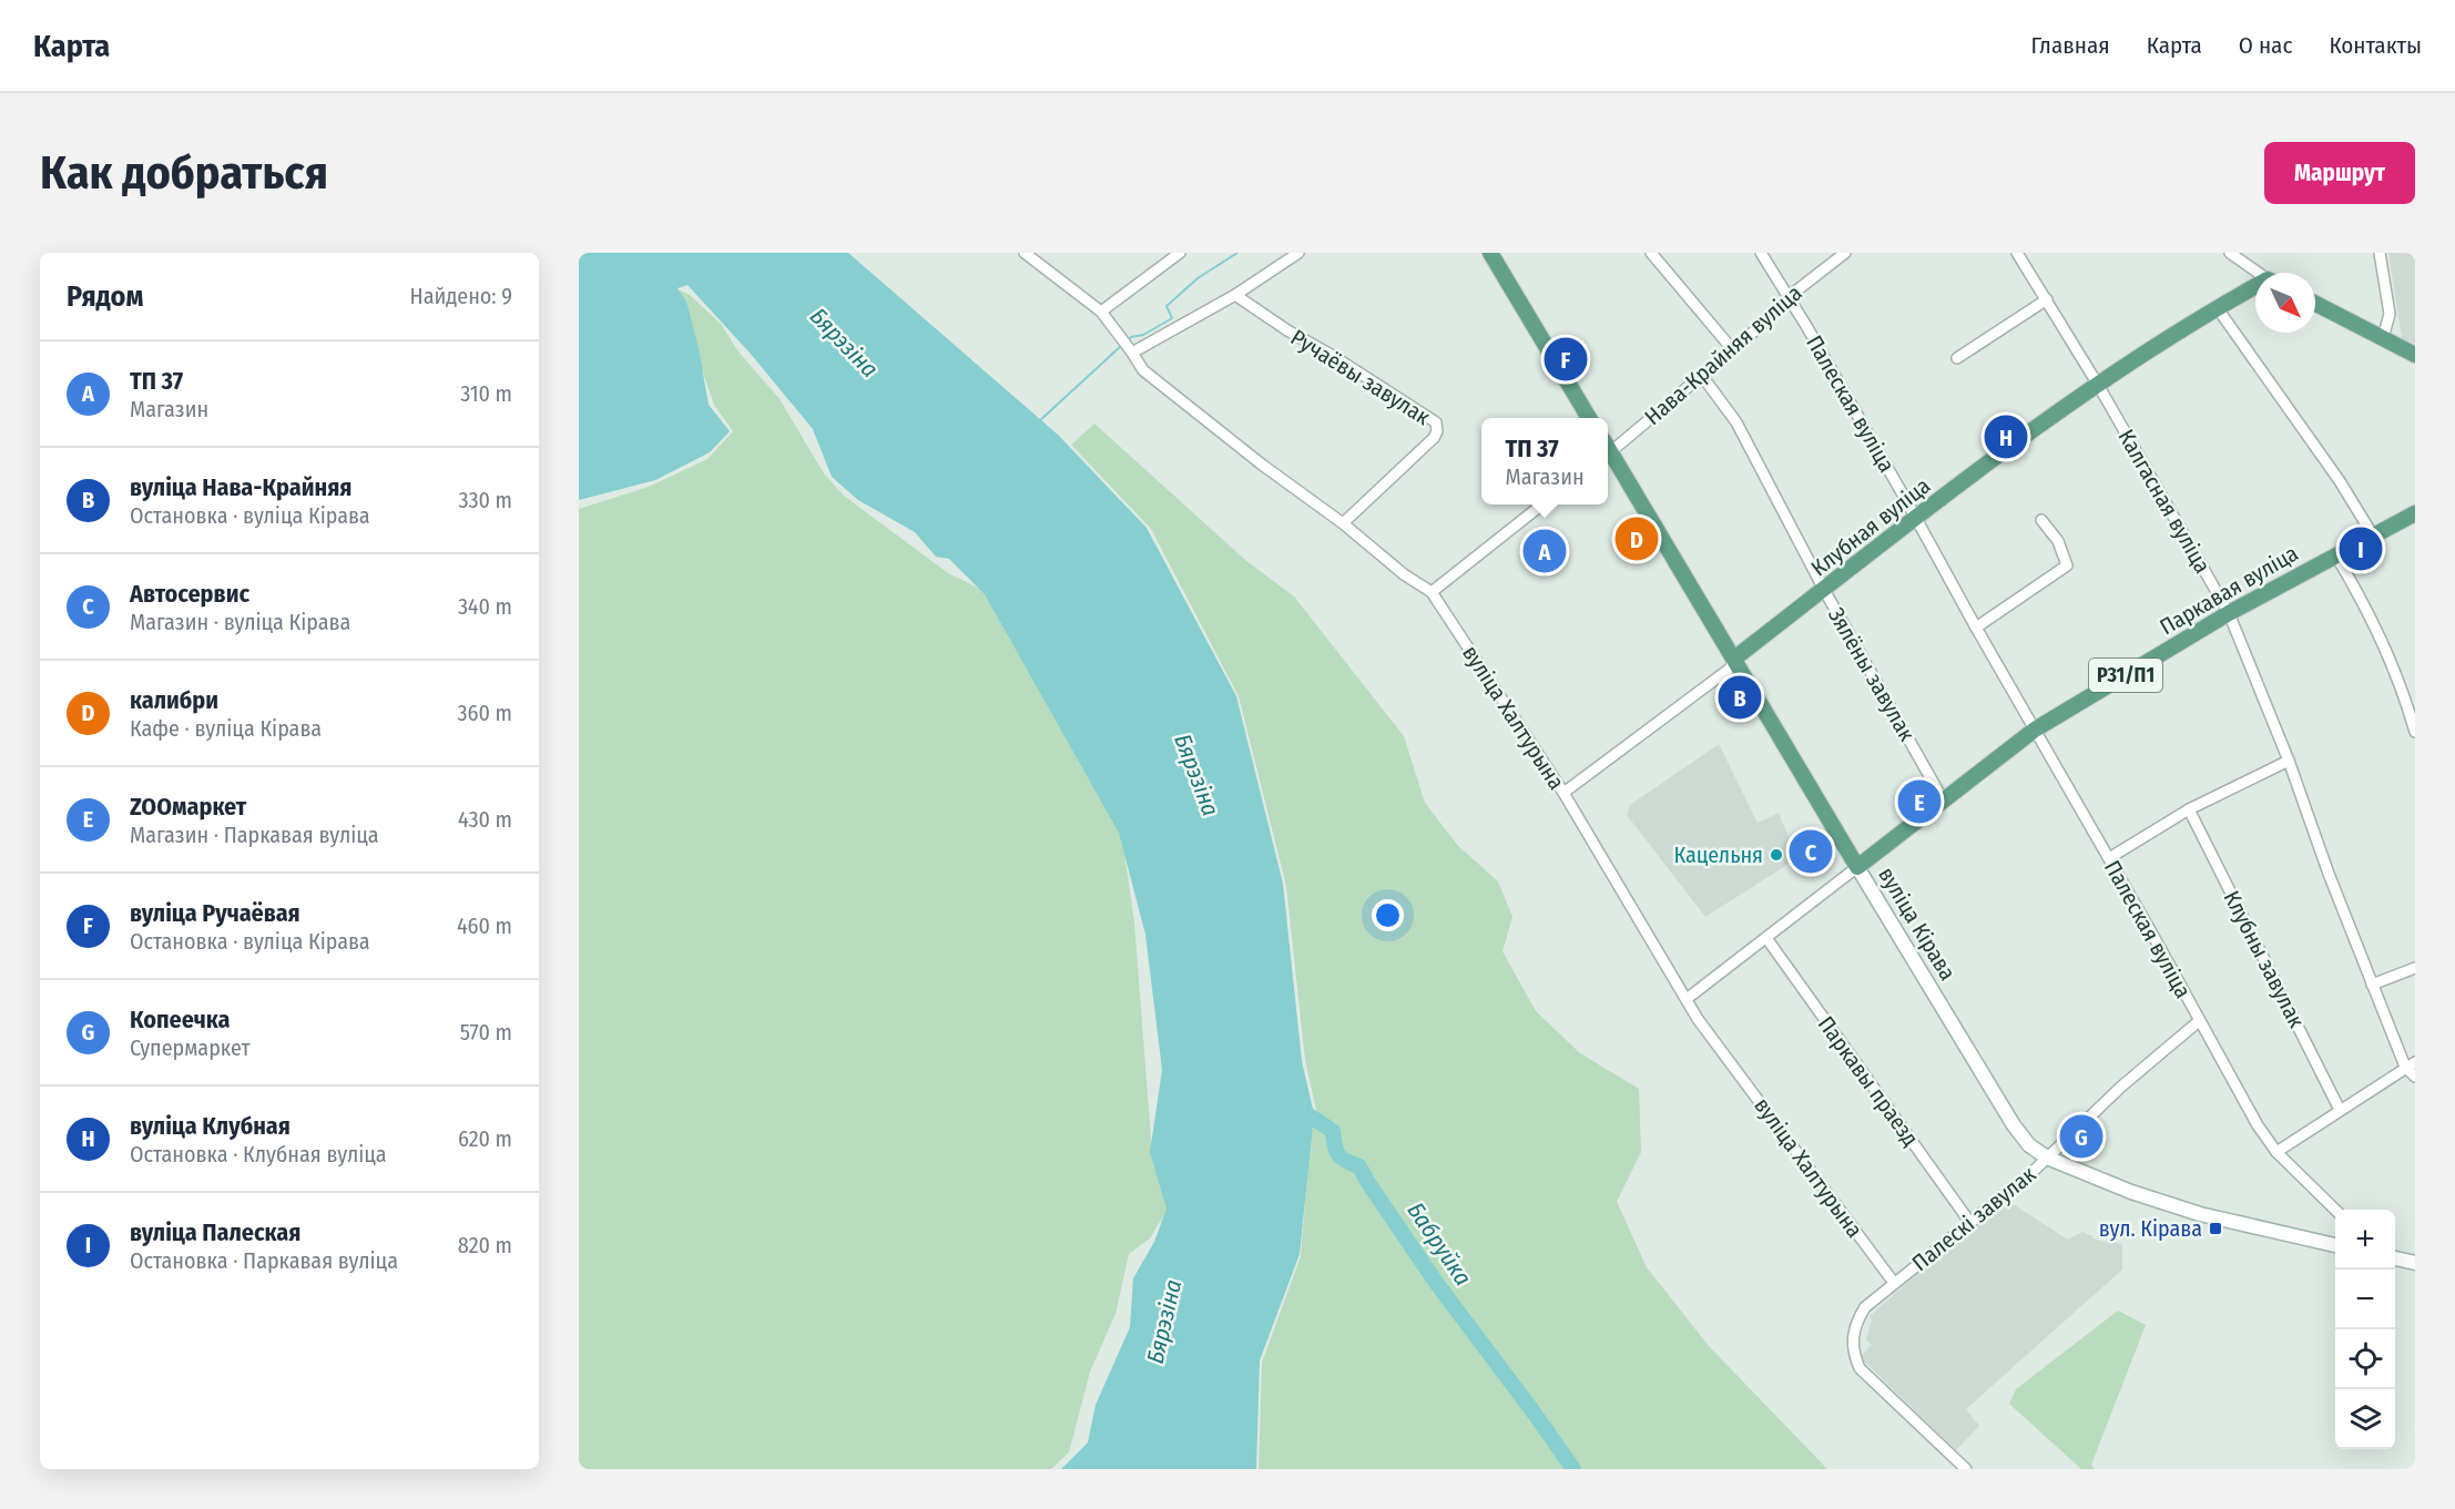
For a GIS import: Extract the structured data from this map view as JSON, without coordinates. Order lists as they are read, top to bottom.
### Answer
{
  "streets": {
    "main road": [
      "Клубная вуліца",
      "Паркавая вуліца",
      "Р31/П1",
      "вуліца Кірава"
    ],
    "street": [
      "Нава-Крайняя вуліца",
      "Ручаёвы завулак",
      "Палеская вуліца",
      "Калгасная вуліца",
      "Зялёны завулак",
      "вуліца Халтурына",
      "Клубны завулак",
      "Паркавы праезд",
      "Палескі завулак"
    ]
  },
  "crossings": [
    ["Нава-Крайняя вуліца", "Палеская вуліца"],
    ["Нава-Крайняя вуліца", "Зялёны завулак"],
    ["Ручаёвы завулак", "вуліца Халтурына"],
    ["Палеская вуліца", "Клубная вуліца"],
    ["Палеская вуліца", "Паркавая вуліца"],
    ["Палеская вуліца", "Палескі завулак"],
    ["Калгасная вуліца", "Клубная вуліца"],
    ["Калгасная вуліца", "Паркавая вуліца"],
    ["Клубная вуліца", "Зялёны завулак"],
    ["Клубная вуліца", "вуліца Халтурына"],
    ["Клубная вуліца", "вуліца Кірава"],
    ["Паркавая вуліца", "Зялёны завулак"],
    ["Паркавая вуліца", "вуліца Халтурына"],
    ["Паркавая вуліца", "вуліца Кірава"],
    ["Паркавая вуліца", "Паркавы праезд"],
    ["вуліца Халтурына", "Палескі завулак"],
    ["вуліца Кірава", "Палескі завулак"],
    ["Паркавы праезд", "Палескі завулак"]
  ],
  "water": ["Бярэзіна", "Бабруйка"],
  "places": {
    "other": ["Кацельня"],
    "transit": ["вул. Кірава"]
  },
  "north": "bottom right",
  "page": {
    "header": "Карта",
    "nav": [
      "Главная",
      "Карта",
      "О нас",
      "Контакты"
    ],
    "buttons": "Маршрут",
    "title": "Как добраться",
    "heading": ["Рядом", "Найдено: 9"],
    "pins": [
      "F",
      "H",
      "D",
      "I",
      "A",
      "B",
      "E",
      "C",
      "G"
    ],
    "list": [
      {
        "mark": "A",
        "name": "ТП 37",
        "note": "Магазин",
        "value": "310 m"
      },
      {
        "mark": "B",
        "name": "вуліца Нава-Крайняя",
        "note": "Остановка · вуліца Кірава",
        "value": "330 m"
      },
      {
        "mark": "C",
        "name": "Автосервис",
        "note": "Магазин · вуліца Кірава",
        "value": "340 m"
      },
      {
        "mark": "D",
        "name": "калибри",
        "note": "Кафе · вуліца Кірава",
        "value": "360 m"
      },
      {
        "mark": "E",
        "name": "ZOOмаркет",
        "note": "Магазин · Паркавая вуліца",
        "value": "430 m"
      },
      {
        "mark": "F",
        "name": "вуліца Ручаёвая",
        "note": "Остановка · вуліца Кірава",
        "value": "460 m"
      },
      {
        "mark": "G",
        "name": "Копеечка",
        "note": "Супермаркет",
        "value": "570 m"
      },
      {
        "mark": "H",
        "name": "вуліца Клубная",
        "note": "Остановка · Клубная вуліца",
        "value": "620 m"
      },
      {
        "mark": "I",
        "name": "вуліца Палеская",
        "note": "Остановка · Паркавая вуліца",
        "value": "820 m"
      }
    ],
    "popup": ["ТП 37", "Магазин"],
    "map_buttons": ["+", "−"]
  }
}
